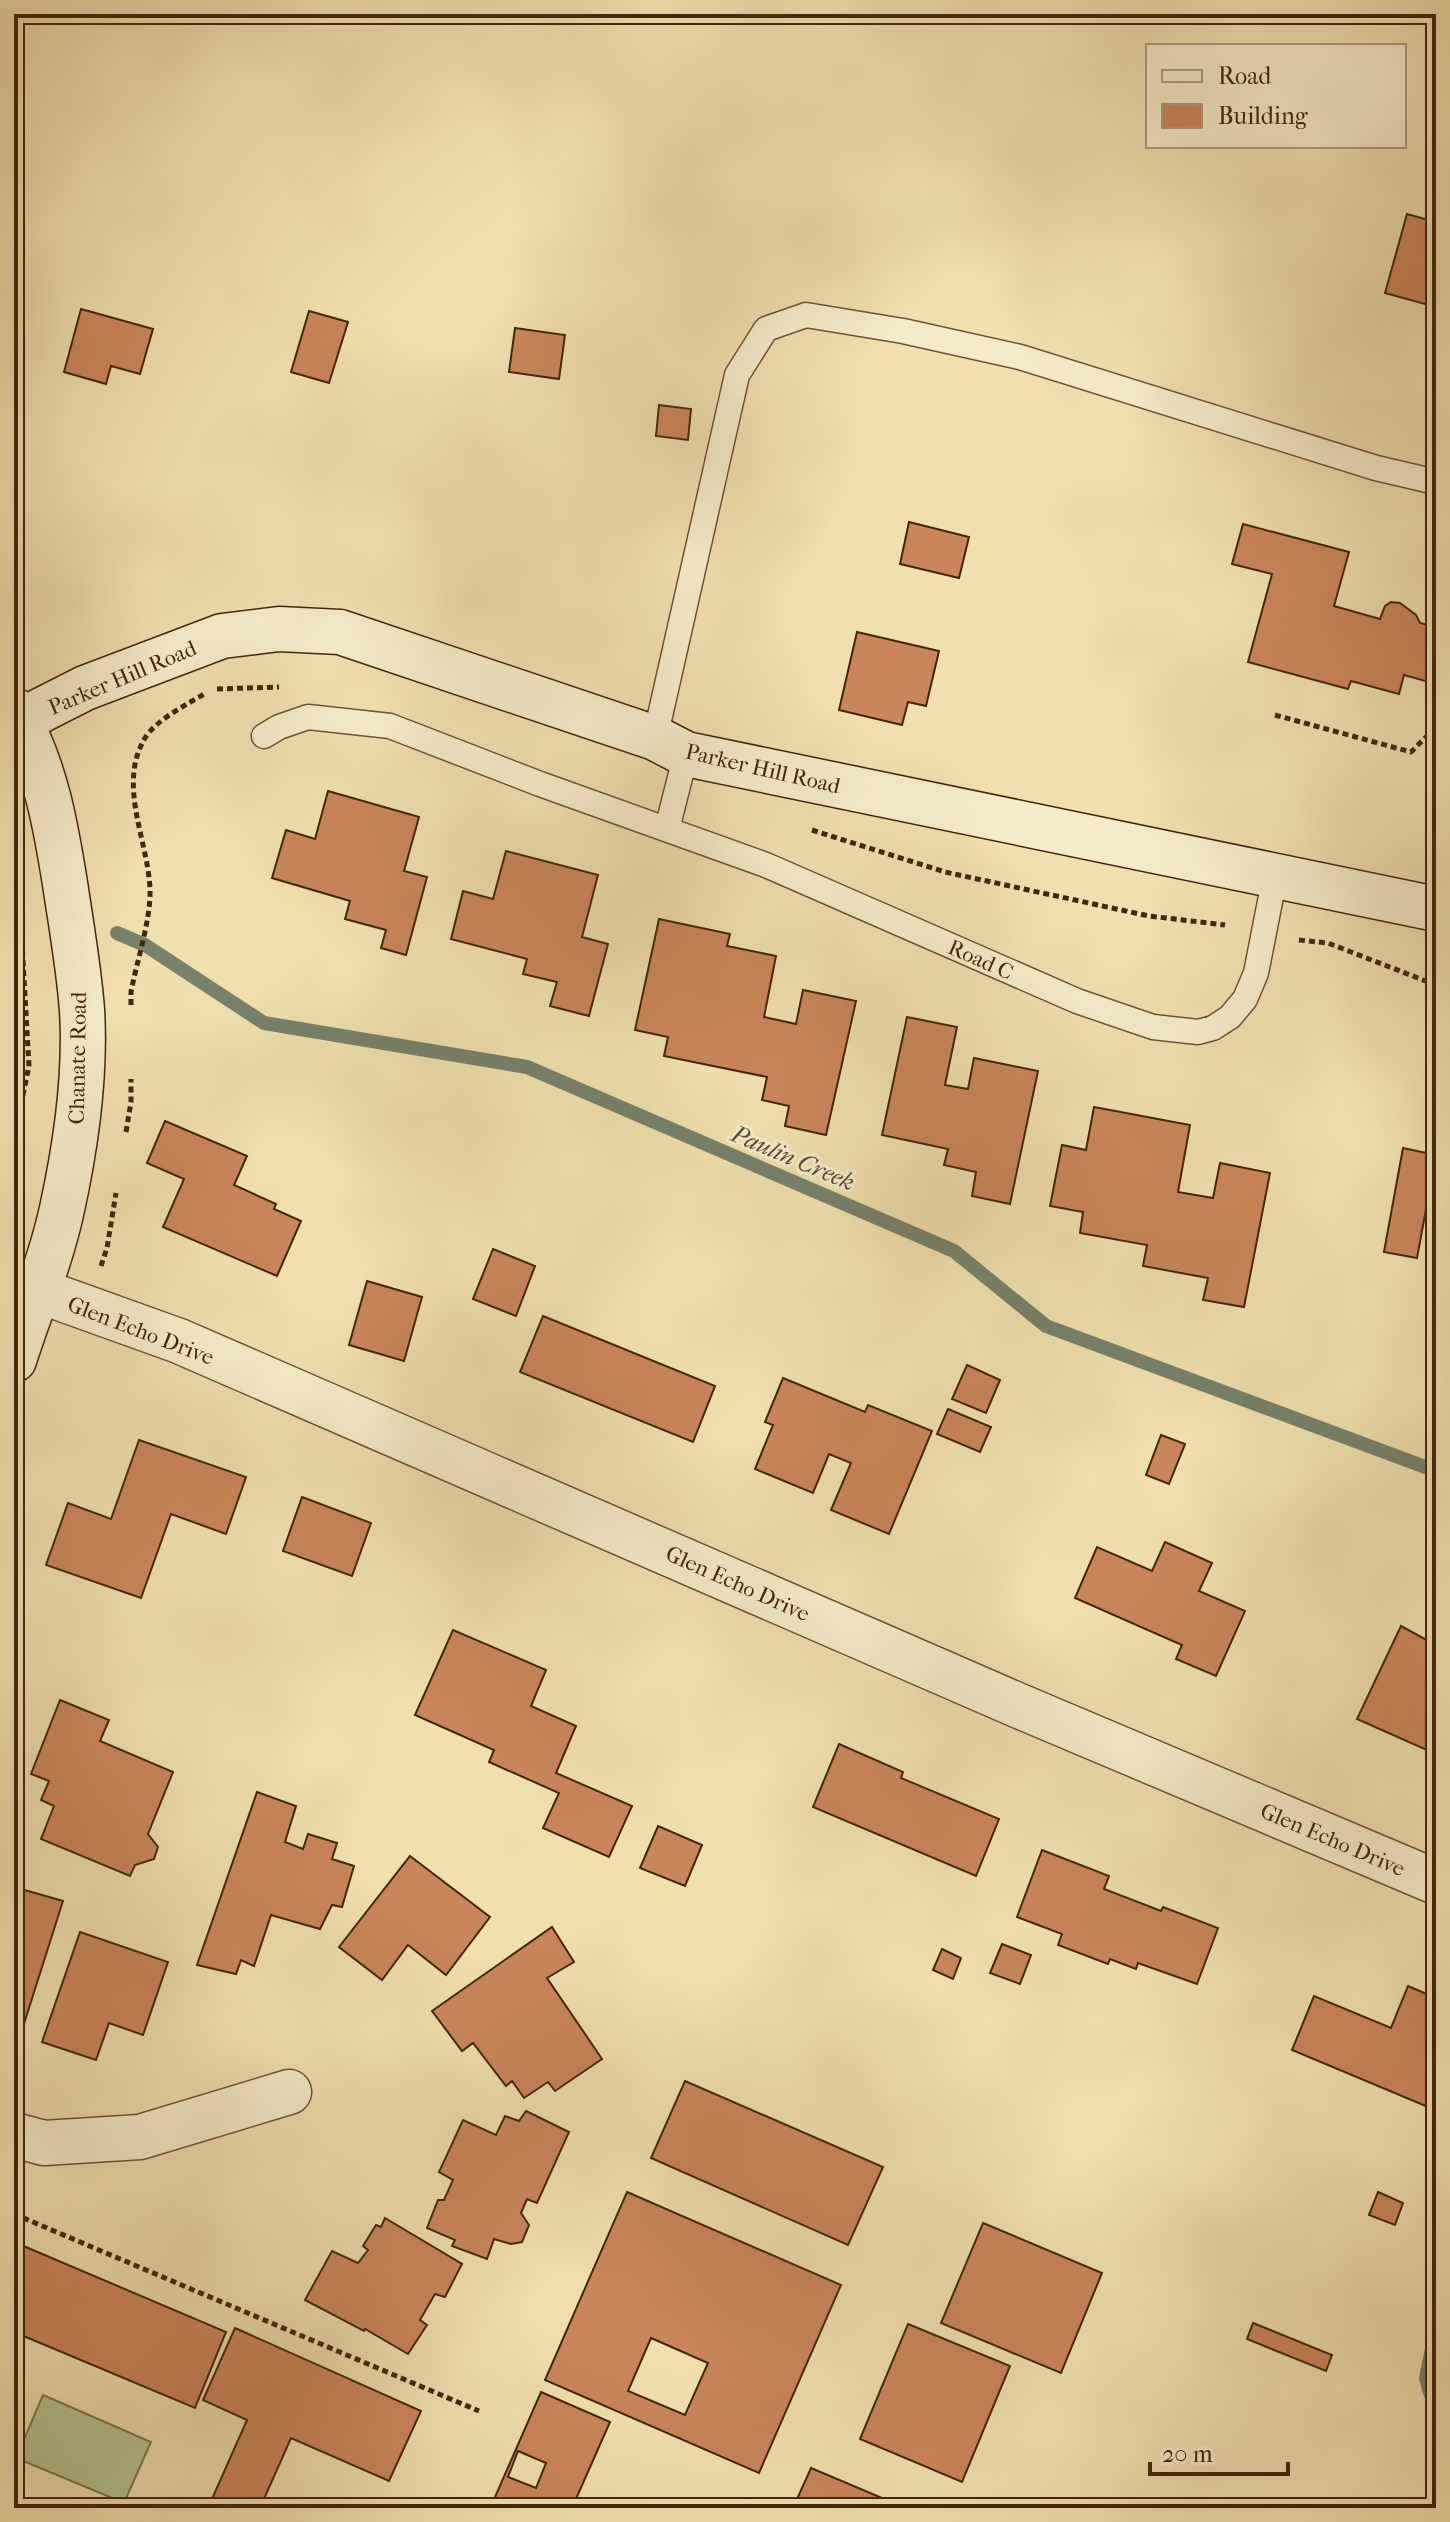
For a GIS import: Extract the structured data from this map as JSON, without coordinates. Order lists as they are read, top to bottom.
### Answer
{
  "streets": {
    "street": ["Parker Hill Road", "Chanate Road", "Glen Echo Drive"],
    "lane": ["Road C"]
  },
  "crossings": [
    ["Parker Hill Road", "Road C"],
    ["Parker Hill Road", "Chanate Road"],
    ["Chanate Road", "Glen Echo Drive"]
  ],
  "water": ["Paulin Creek"],
  "legend": ["Road", "Building"],
  "scale_bar": "20 m"
}
